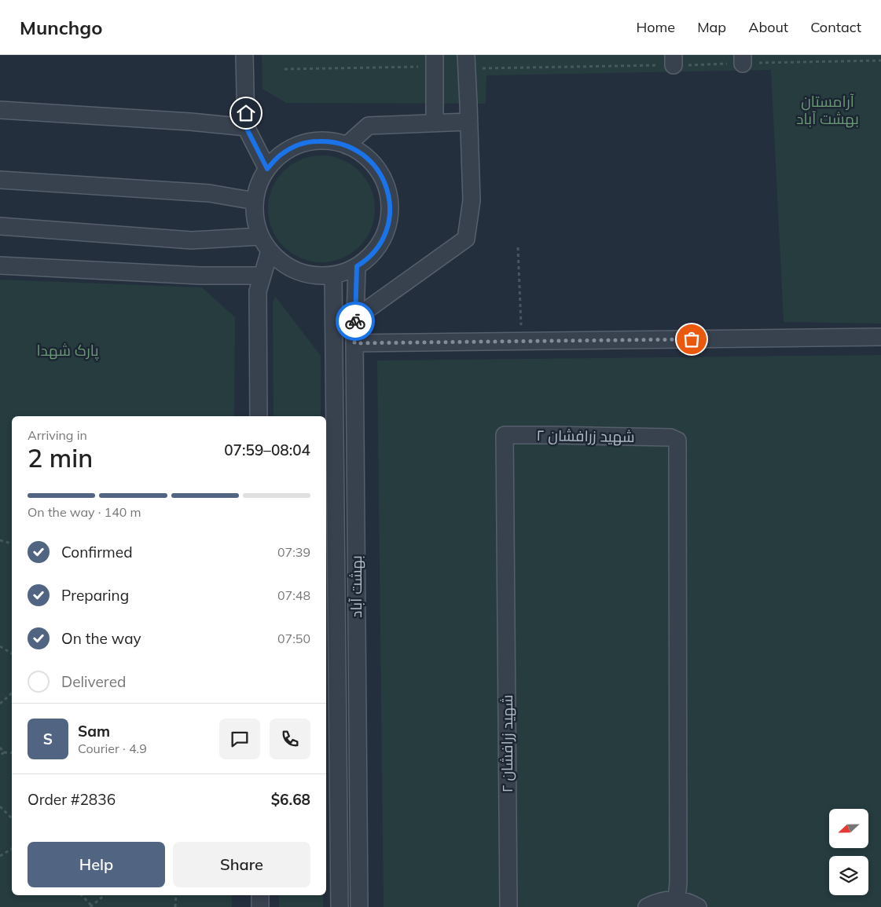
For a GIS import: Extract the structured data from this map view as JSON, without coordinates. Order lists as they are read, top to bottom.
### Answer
{
  "streets": {
    "street": ["شهید زرافشان ۲", "بهشت آباد"]
  },
  "parks": ["آرامستان بهشت آباد", "پارک شهدا"],
  "north": "left",
  "page": {
    "header": "Munchgo",
    "nav": [
      "Home",
      "Map",
      "About",
      "Contact"
    ],
    "heading": ["2 min", "Arriving in", "07:59–08:04"],
    "panel": [
      "Sam",
      "Courier · 4.9",
      "Order #2836",
      "$6.68"
    ],
    "bar": "On the way · 140 m",
    "list": [
      ["Confirmed", "07:39"],
      ["Preparing", "07:48"],
      ["On the way", "07:50"],
      "Delivered"
    ],
    "round": "S",
    "buttons": ["Help", "Share"]
  }
}
